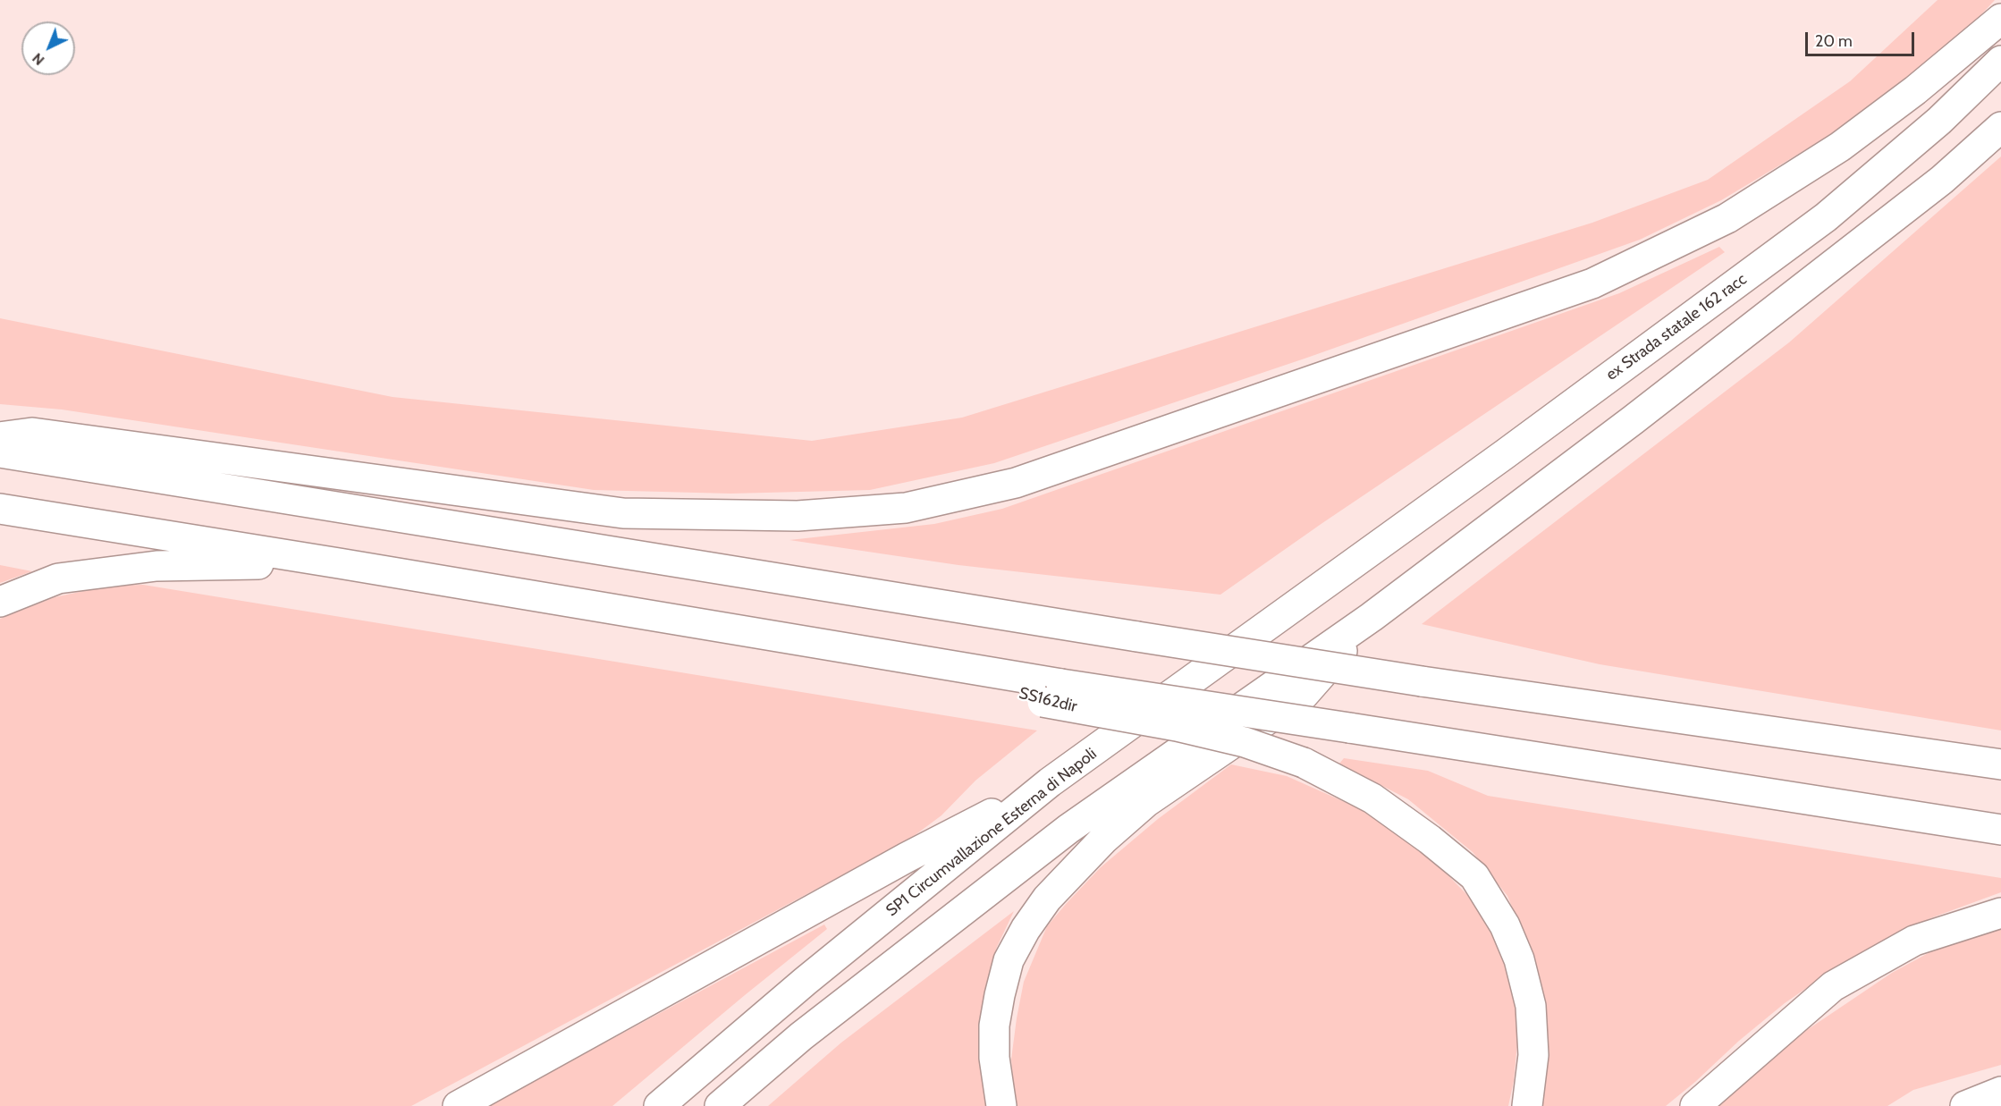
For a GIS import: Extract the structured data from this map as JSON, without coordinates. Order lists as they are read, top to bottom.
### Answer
{
  "streets": {
    "main road": ["ex Strada statale 162 racc", "SS162dir", "SP1 Circumvallazione Esterna di Napoli"]
  },
  "crossings": [
    ["ex Strada statale 162 racc", "SP1 Circumvallazione Esterna di Napoli"]
  ],
  "scale_bar": "20 m",
  "north": "bottom left"
}
